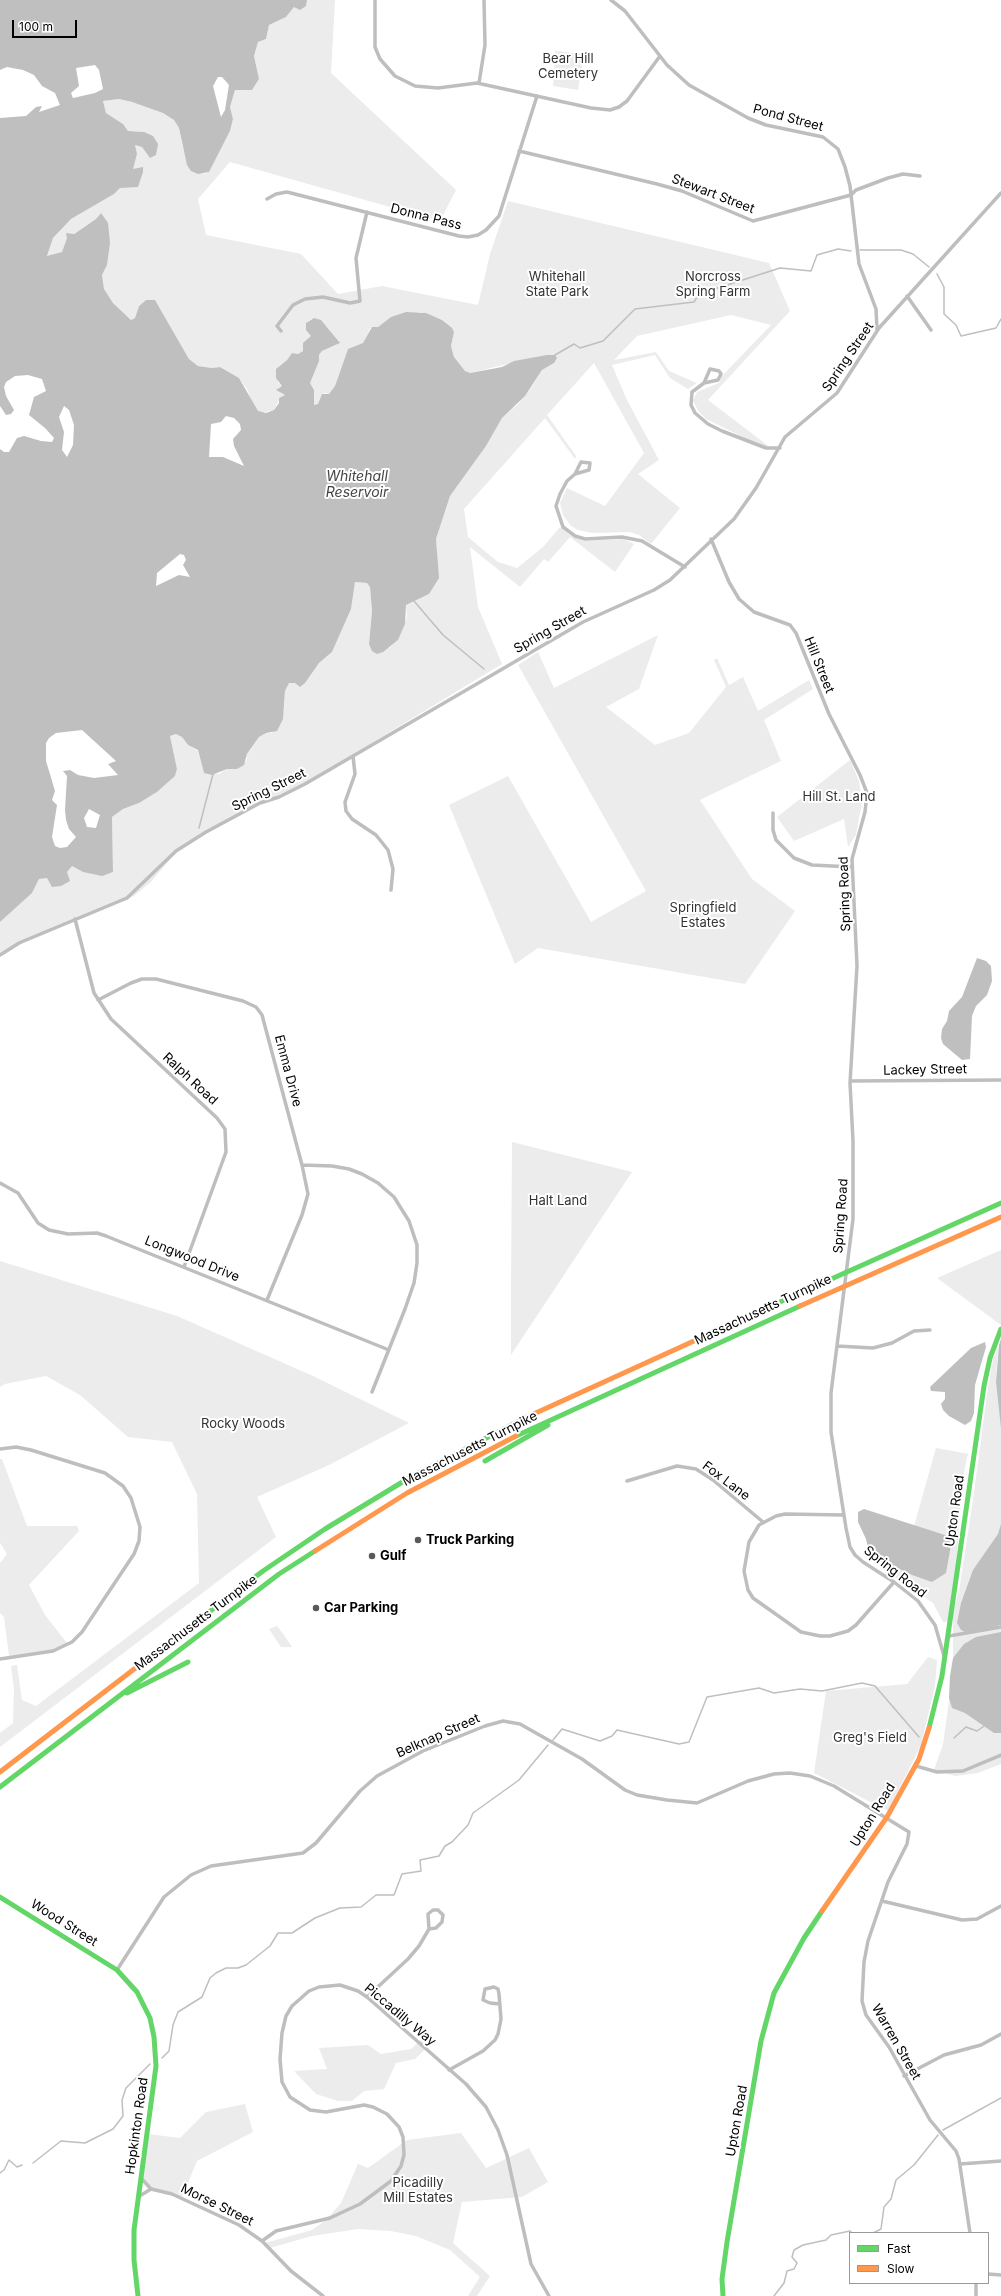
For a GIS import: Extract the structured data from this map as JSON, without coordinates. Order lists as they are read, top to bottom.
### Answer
{
  "streets": {
    "main road": [
      "Massachusetts Turnpike",
      "Upton Road",
      "Wood Street",
      "Hopkinton Road"
    ],
    "street": [
      "Pond Street",
      "Stewart Street",
      "Donna Pass",
      "Spring Street",
      "Hill Street",
      "Spring Road",
      "Lackey Street",
      "Emma Drive",
      "Ralph Road",
      "Longwood Drive",
      "Fox Lane",
      "Belknap Street",
      "Piccadilly Way",
      "Warren Street",
      "Morse Street"
    ]
  },
  "crossings": [
    ["Pond Street", "Stewart Street"],
    ["Pond Street", "Spring Street"],
    ["Stewart Street", "Donna Pass"],
    ["Spring Street", "Hill Street"],
    ["Spring Street", "Ralph Road"],
    ["Hill Street", "Spring Road"],
    ["Spring Road", "Lackey Street"],
    ["Spring Road", "Fox Lane"],
    ["Spring Road", "Upton Road"],
    ["Emma Drive", "Ralph Road"],
    ["Emma Drive", "Longwood Drive"],
    ["Ralph Road", "Longwood Drive"],
    ["Upton Road", "Belknap Street"],
    ["Upton Road", "Warren Street"],
    ["Belknap Street", "Wood Street"],
    ["Belknap Street", "Warren Street"],
    ["Belknap Street", "Hopkinton Road"],
    ["Wood Street", "Hopkinton Road"],
    ["Piccadilly Way", "Morse Street"]
  ],
  "water": ["Whitehall Reservoir"],
  "parks": [
    "Bear Hill Cemetery",
    "Whitehall State Park",
    "Norcross Spring Farm",
    "Hill St. Land",
    "Springfield Estates",
    "Halt Land",
    "Rocky Woods",
    "Greg's Field",
    "Picadilly Mill Estates"
  ],
  "places": ["Truck Parking", "Gulf", "Car Parking"],
  "legend": ["Fast", "Slow"],
  "scale_bar": "100 m"
}
